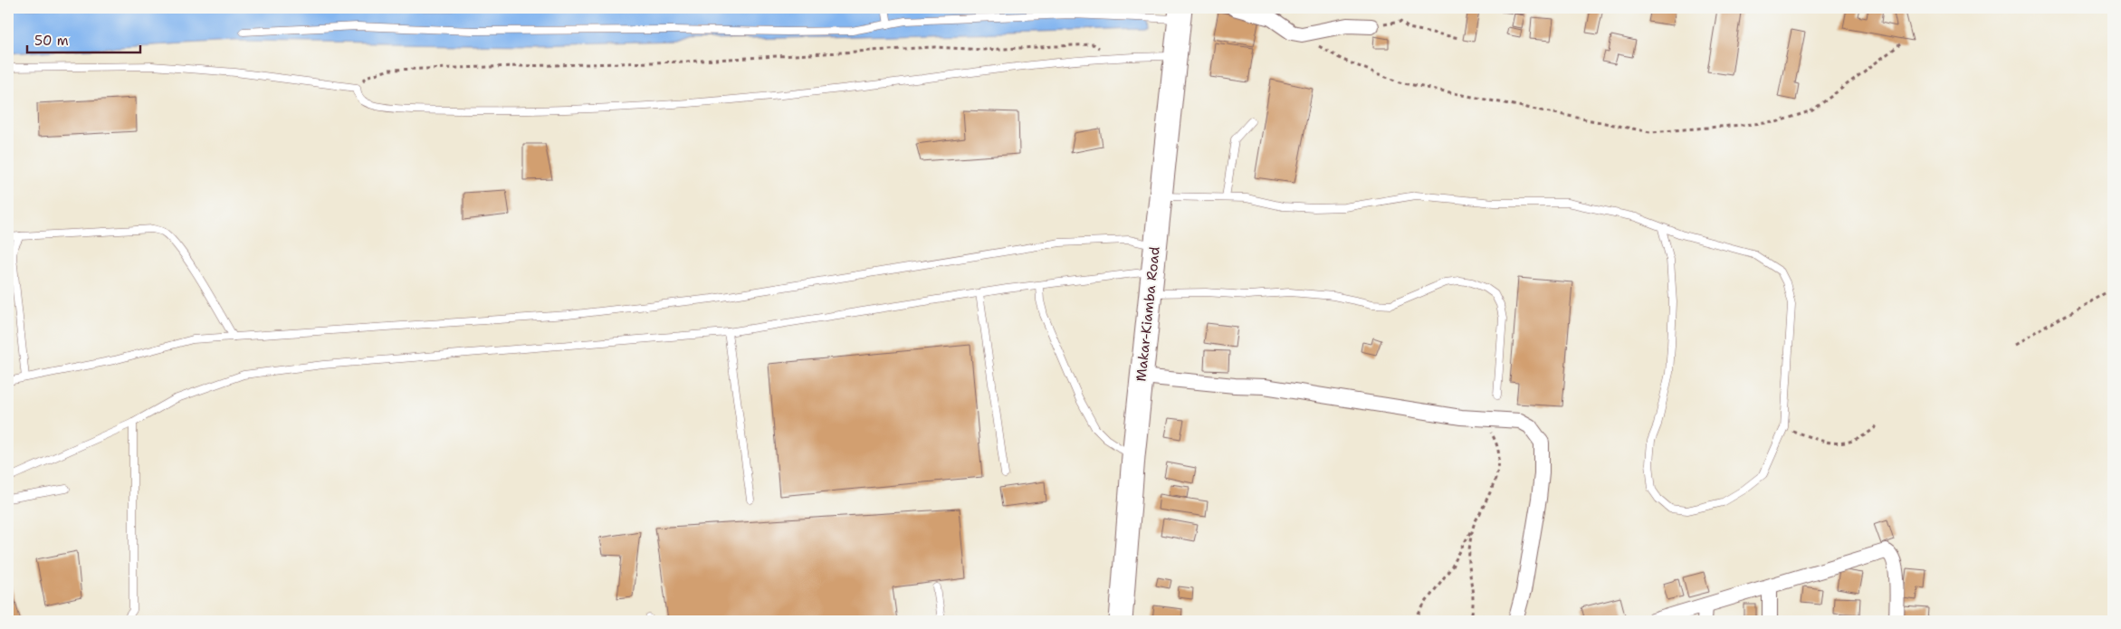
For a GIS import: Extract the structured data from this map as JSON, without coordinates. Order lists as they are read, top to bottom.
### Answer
{
  "streets": {
    "main road": ["Makar-Kiamba Road"]
  },
  "scale_bar": "50 m"
}
